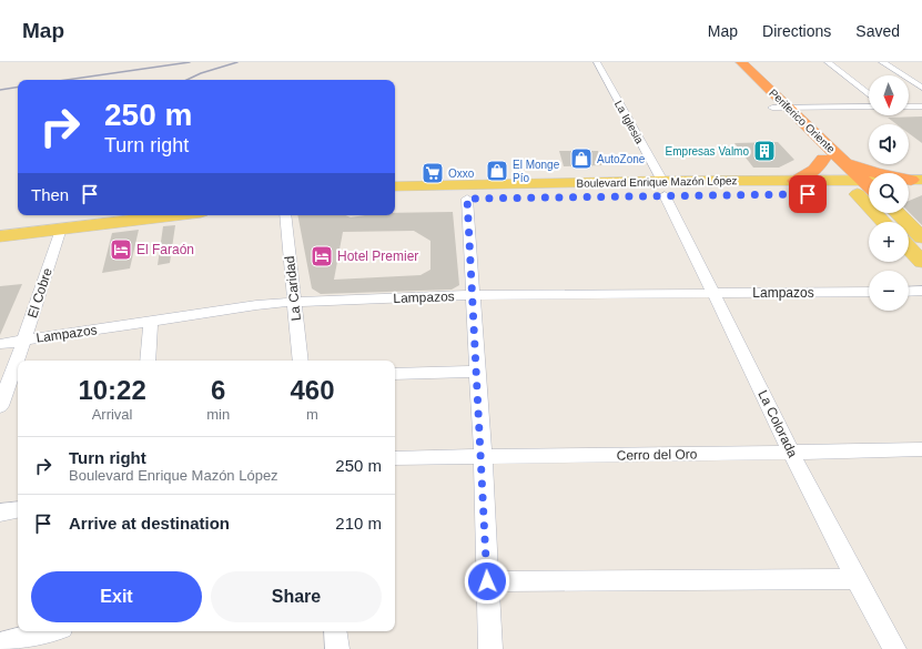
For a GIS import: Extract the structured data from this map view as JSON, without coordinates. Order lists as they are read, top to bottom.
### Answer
{
  "streets": {
    "highway": ["Periferico Oriente"],
    "main road": ["Boulevard Enrique Mazón López"],
    "street": [
      "La Iglesia",
      "La Caridad",
      "El Cobre",
      "Lampazos",
      "La Colorada",
      "Cerro del Oro"
    ]
  },
  "crossings": [
    ["Periferico Oriente", "Boulevard Enrique Mazón López"],
    ["La Iglesia", "Boulevard Enrique Mazón López"],
    ["La Iglesia", "La Colorada"],
    ["Boulevard Enrique Mazón López", "La Colorada"],
    ["La Caridad", "Lampazos"],
    ["El Cobre", "Lampazos"],
    ["Lampazos", "La Colorada"],
    ["La Colorada", "Cerro del Oro"]
  ],
  "places": {
    "building": ["Empresas Valmo"],
    "shop": ["AutoZone", "El Monge Pío"],
    "supermarket": ["Oxxo"],
    "hotel": ["El Faraón", "Hotel Premier"]
  },
  "north": "bottom",
  "page": {
    "header": "Map",
    "nav": ["Map", "Directions", "Saved"],
    "map_buttons": ["+", "−"],
    "turn": ["250 m", "Turn right"],
    "then": "Then",
    "eta": [
      "10:22",
      "Arrival",
      "6",
      "min",
      "460",
      "m"
    ],
    "list": [
      {
        "name": "Turn right",
        "note": "Boulevard Enrique Mazón López",
        "value": "250 m"
      },
      {
        "name": "Arrive at destination",
        "value": "210 m"
      }
    ],
    "buttons": ["Exit", "Share"]
  }
}
